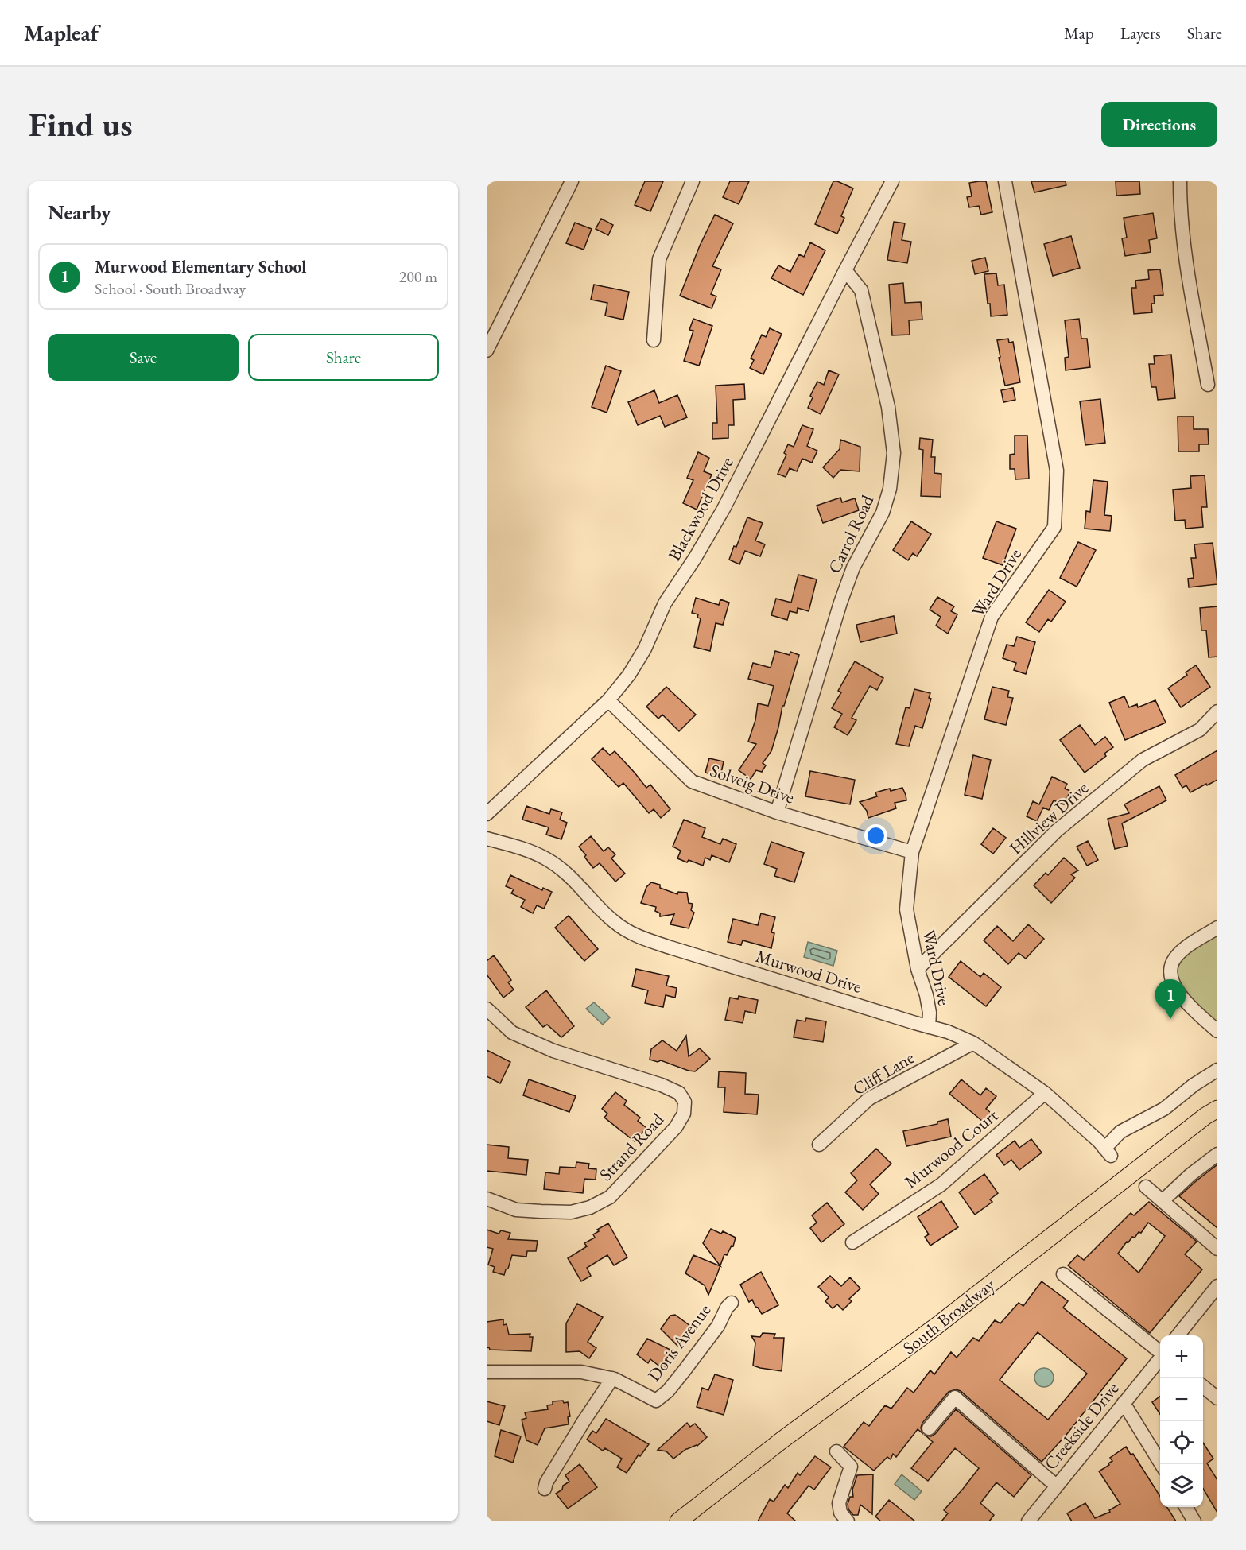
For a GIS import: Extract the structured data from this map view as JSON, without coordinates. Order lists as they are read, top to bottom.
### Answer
{
  "streets": {
    "main road": ["South Broadway"],
    "street": [
      "Blackwood Drive",
      "Carrol Road",
      "Ward Drive",
      "Solveig Drive",
      "Hillview Drive",
      "Murwood Drive",
      "Cliff Lane",
      "Strand Road",
      "Murwood Court",
      "Doris Avenue",
      "Creekside Drive"
    ]
  },
  "crossings": [
    ["Blackwood Drive", "Carrol Road"],
    ["Blackwood Drive", "Solveig Drive"],
    ["Carrol Road", "Solveig Drive"],
    ["Ward Drive", "Solveig Drive"],
    ["Ward Drive", "Hillview Drive"],
    ["Ward Drive", "Murwood Drive"],
    ["Murwood Drive", "Cliff Lane"],
    ["Murwood Drive", "Murwood Court"]
  ],
  "page": {
    "header": "Mapleaf",
    "nav": ["Map", "Layers", "Share"],
    "buttons": [
      "Directions",
      ["Save", "Share"]
    ],
    "title": "Find us",
    "heading": "Nearby",
    "list": [
      {
        "mark": "1",
        "name": "Murwood Elementary School",
        "note": "School · South Broadway",
        "value": "200 m"
      }
    ],
    "pins": "1",
    "map_buttons": ["+", "−"]
  }
}
